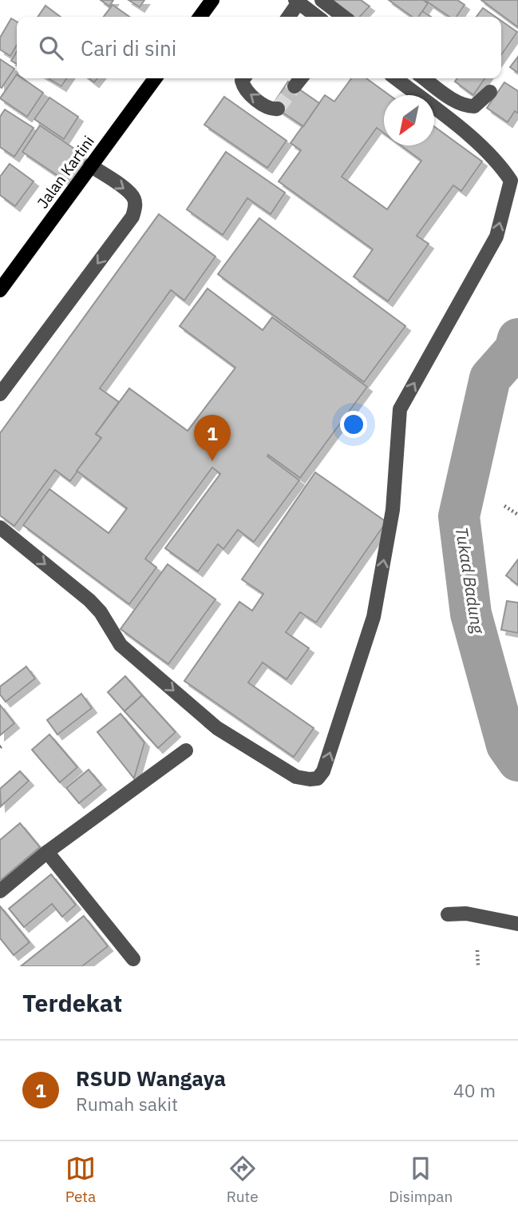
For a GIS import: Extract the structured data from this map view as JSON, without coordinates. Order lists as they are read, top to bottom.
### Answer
{
  "streets": {
    "main road": ["Jalan Kartini"]
  },
  "water": ["Tukad Badung"],
  "north": "bottom left",
  "page": {
    "search": "Cari di sini",
    "pins": "1",
    "heading": "Terdekat",
    "list": [
      {
        "mark": "1",
        "name": "RSUD Wangaya",
        "note": "Rumah sakit",
        "value": "40 m"
      }
    ],
    "nav": ["Peta", "Rute", "Disimpan"]
  }
}
